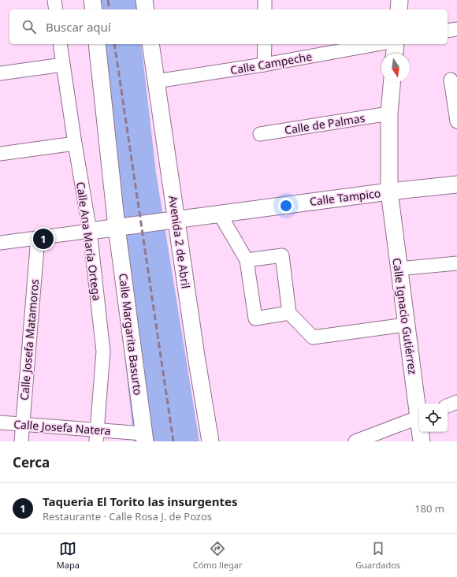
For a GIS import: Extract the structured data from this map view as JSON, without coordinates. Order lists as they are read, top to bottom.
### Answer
{
  "streets": {
    "main road": [
      "Calle Tampico",
      "Avenida 2 de Abril",
      "Calle Ignacio Gutiérrez",
      "Calle Margarita Basurto"
    ],
    "street": [
      "Calle Campeche",
      "Calle de Palmas",
      "Calle Ana María Ortega",
      "Calle Josefa Matamoros",
      "Calle Josefa Natera"
    ]
  },
  "crossings": [
    ["Calle Campeche", "Avenida 2 de Abril"],
    ["Calle de Palmas", "Calle Ignacio Gutiérrez"],
    ["Calle Tampico", "Calle Ana María Ortega"],
    ["Calle Tampico", "Avenida 2 de Abril"],
    ["Calle Tampico", "Calle Ignacio Gutiérrez"],
    ["Calle Tampico", "Calle Margarita Basurto"],
    ["Calle Ana María Ortega", "Calle Josefa Natera"],
    ["Calle Margarita Basurto", "Calle Josefa Natera"],
    ["Calle Josefa Matamoros", "Calle Josefa Natera"]
  ],
  "north": "bottom",
  "page": {
    "search": "Buscar aquí",
    "pins": "1",
    "heading": "Cerca",
    "list": [
      {
        "mark": "1",
        "name": "Taqueria El Torito las insurgentes",
        "note": "Restaurante · Calle Rosa J. de Pozos",
        "value": "180 m"
      }
    ],
    "nav": ["Mapa", "Cómo llegar", "Guardados"]
  }
}
